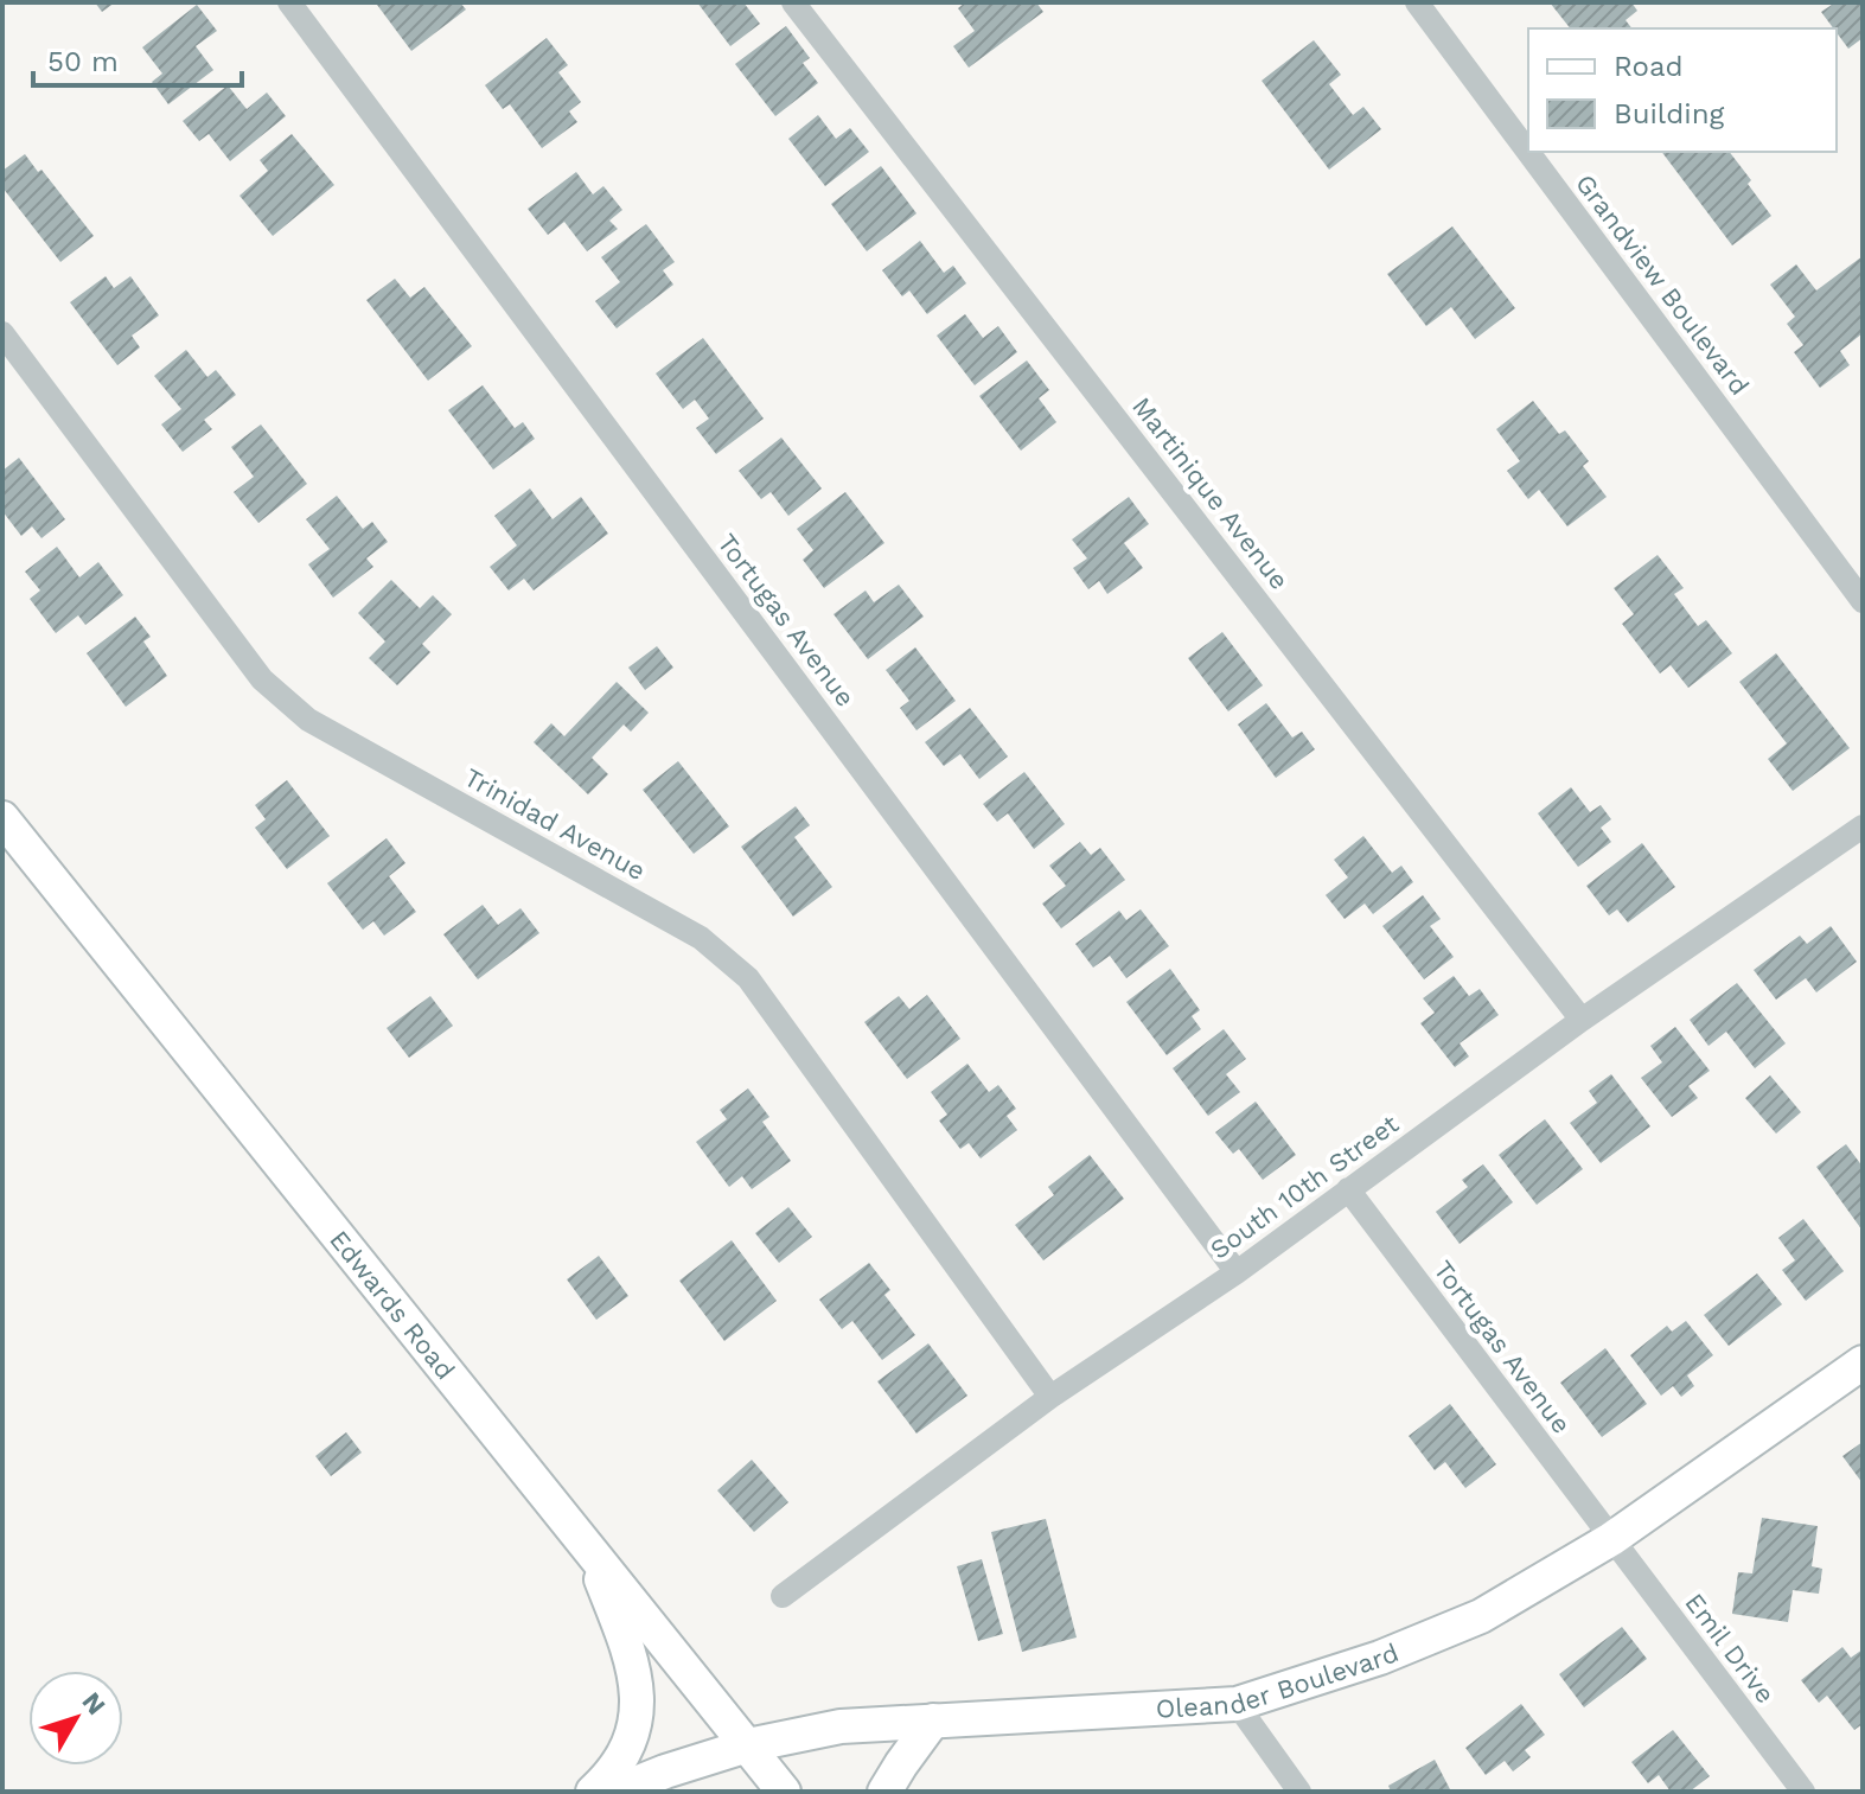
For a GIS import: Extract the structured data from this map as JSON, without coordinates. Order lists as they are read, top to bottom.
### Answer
{
  "streets": {
    "main road": ["Edwards Road", "Oleander Boulevard"],
    "street": [
      "Grandview Boulevard",
      "Martinique Avenue",
      "Tortugas Avenue",
      "Trinidad Avenue",
      "South 10th Street",
      "Emil Drive"
    ]
  },
  "crossings": [
    ["Martinique Avenue", "South 10th Street"],
    ["Tortugas Avenue", "South 10th Street"],
    ["Tortugas Avenue", "Emil Drive"],
    ["Tortugas Avenue", "Oleander Boulevard"],
    ["Trinidad Avenue", "South 10th Street"],
    ["Edwards Road", "Oleander Boulevard"],
    ["Emil Drive", "Oleander Boulevard"]
  ],
  "legend": ["Road", "Building"],
  "scale_bar": "50 m",
  "north": "top right"
}
